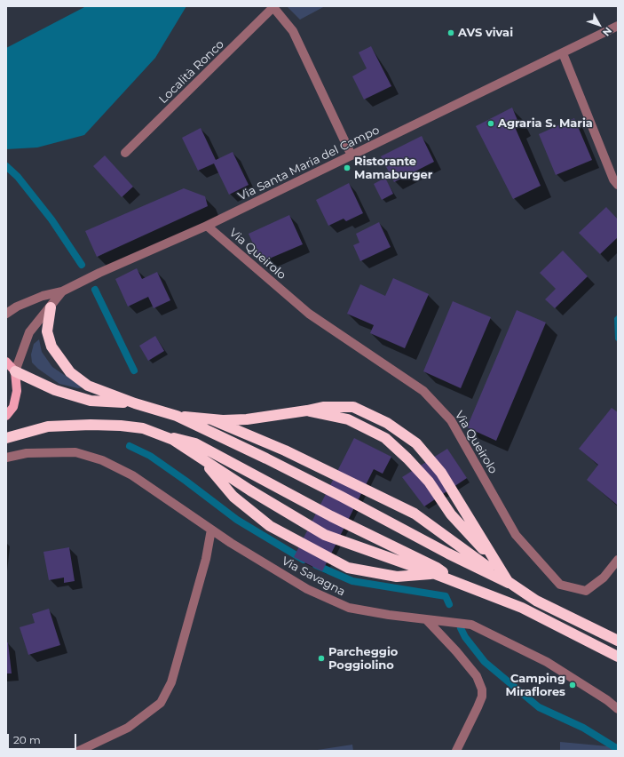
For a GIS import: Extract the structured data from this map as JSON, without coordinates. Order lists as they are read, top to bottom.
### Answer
{
  "streets": {
    "street": [
      "Località Ronco",
      "Via Santa Maria del Campo",
      "Via Queirolo",
      "Via Savagna"
    ]
  },
  "crossings": [
    ["Via Santa Maria del Campo", "Via Queirolo"]
  ],
  "places": [
    "AVS vivai",
    "Agraria S. Maria",
    "Ristorante Mamaburger",
    "Parcheggio Poggiolino",
    "Camping Miraflores"
  ],
  "scale_bar": "20 m",
  "north": "bottom right"
}
